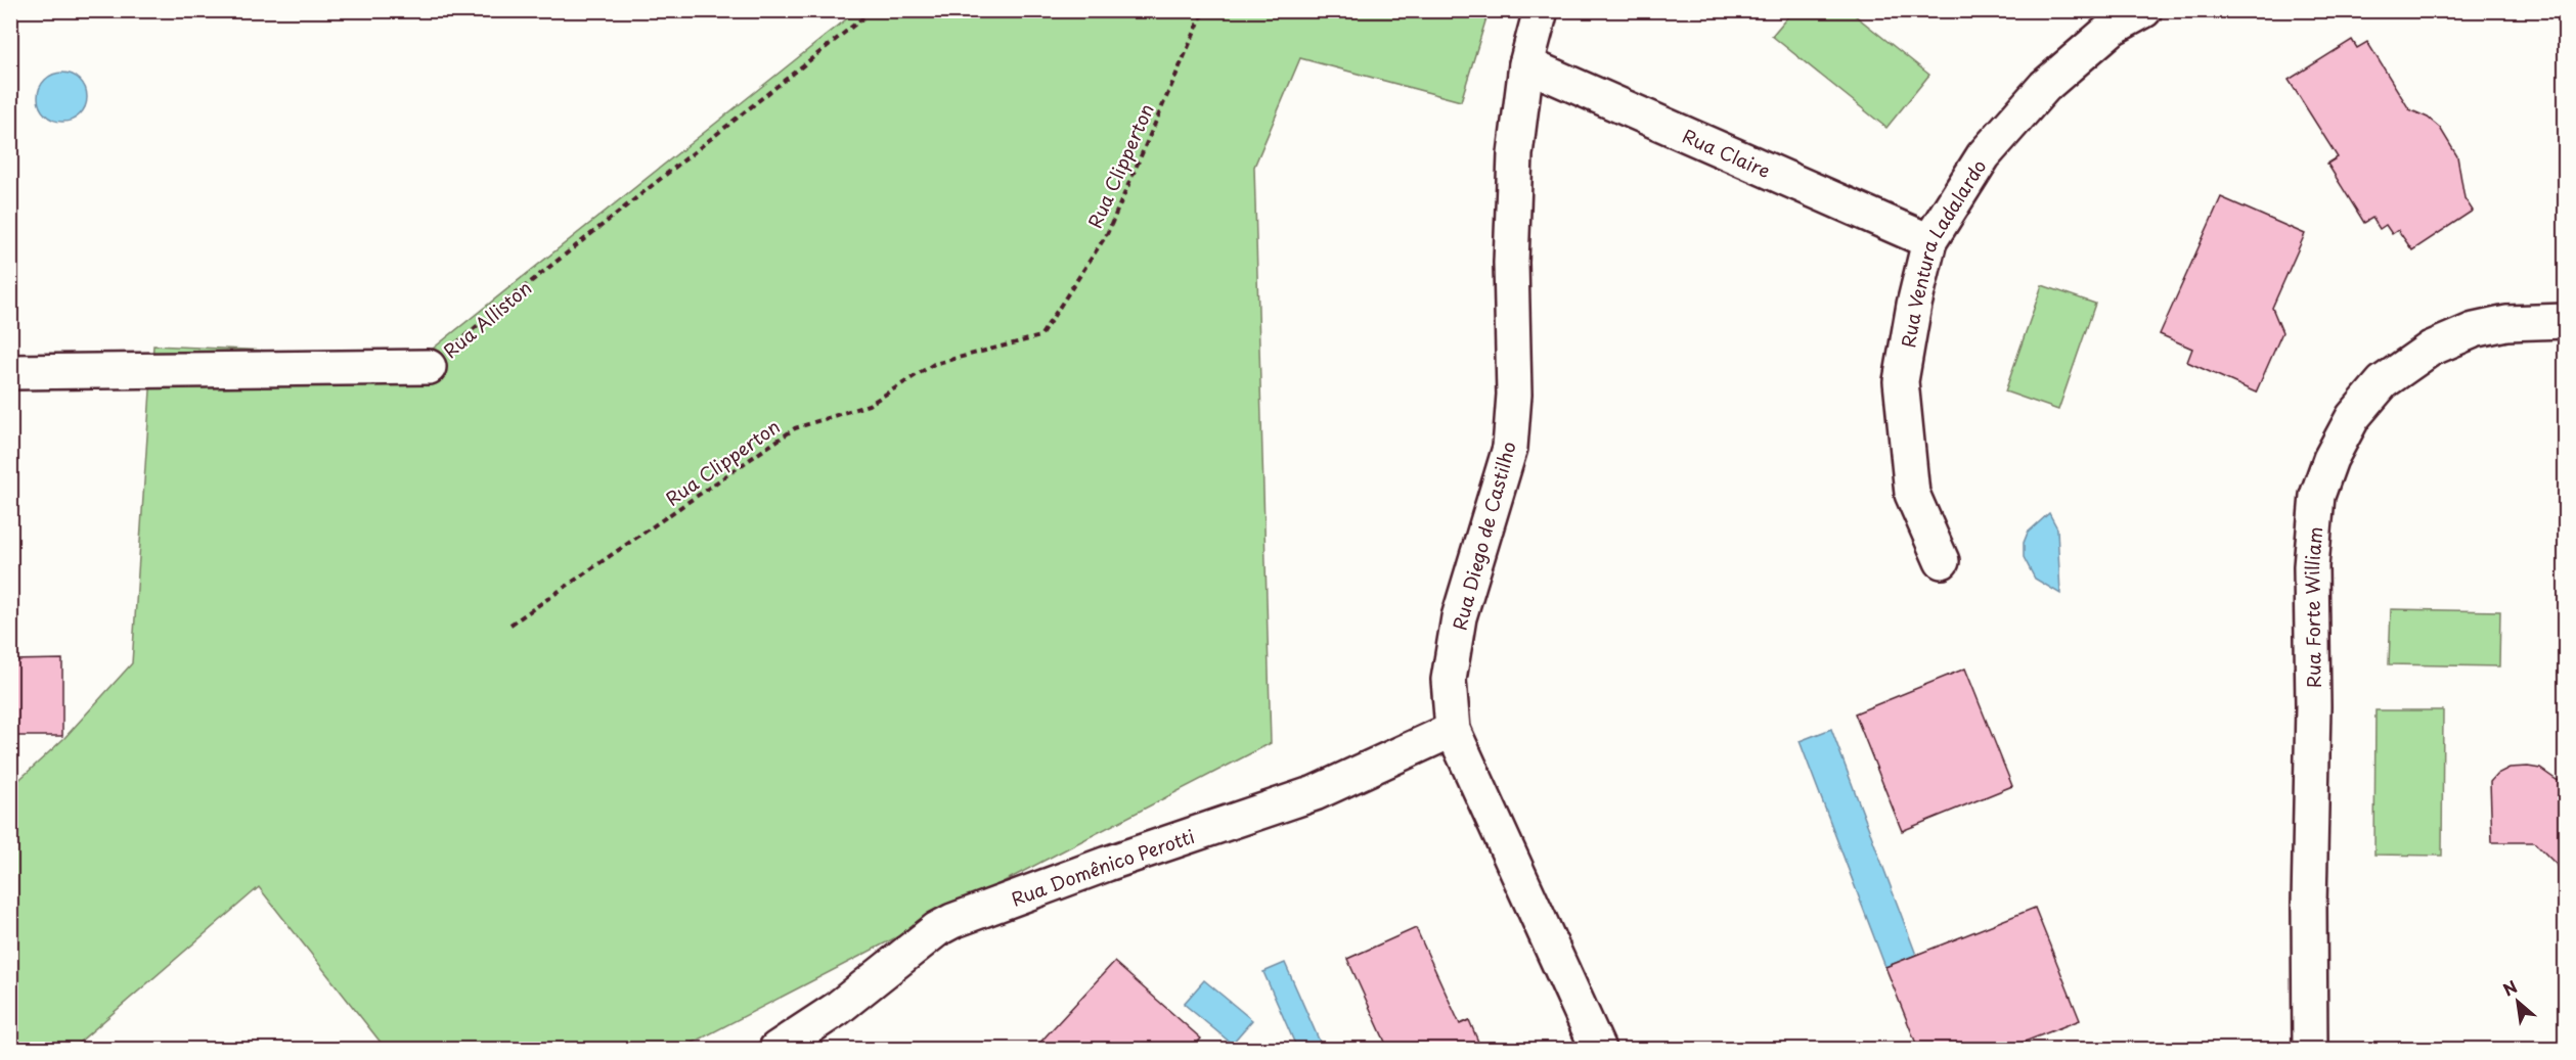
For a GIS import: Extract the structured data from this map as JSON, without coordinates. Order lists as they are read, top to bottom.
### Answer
{
  "streets": {
    "street": [
      "Rua Claire",
      "Rua Ventura Ladalardo",
      "Rua Alliston",
      "Rua Diego de Castilho",
      "Rua Forte William",
      "Rua Domênico Perotti"
    ],
    "path": ["Rua Clipperton"]
  },
  "crossings": [
    ["Rua Claire", "Rua Ventura Ladalardo"],
    ["Rua Claire", "Rua Diego de Castilho"],
    ["Rua Diego de Castilho", "Rua Domênico Perotti"]
  ],
  "north": "top left"
}
